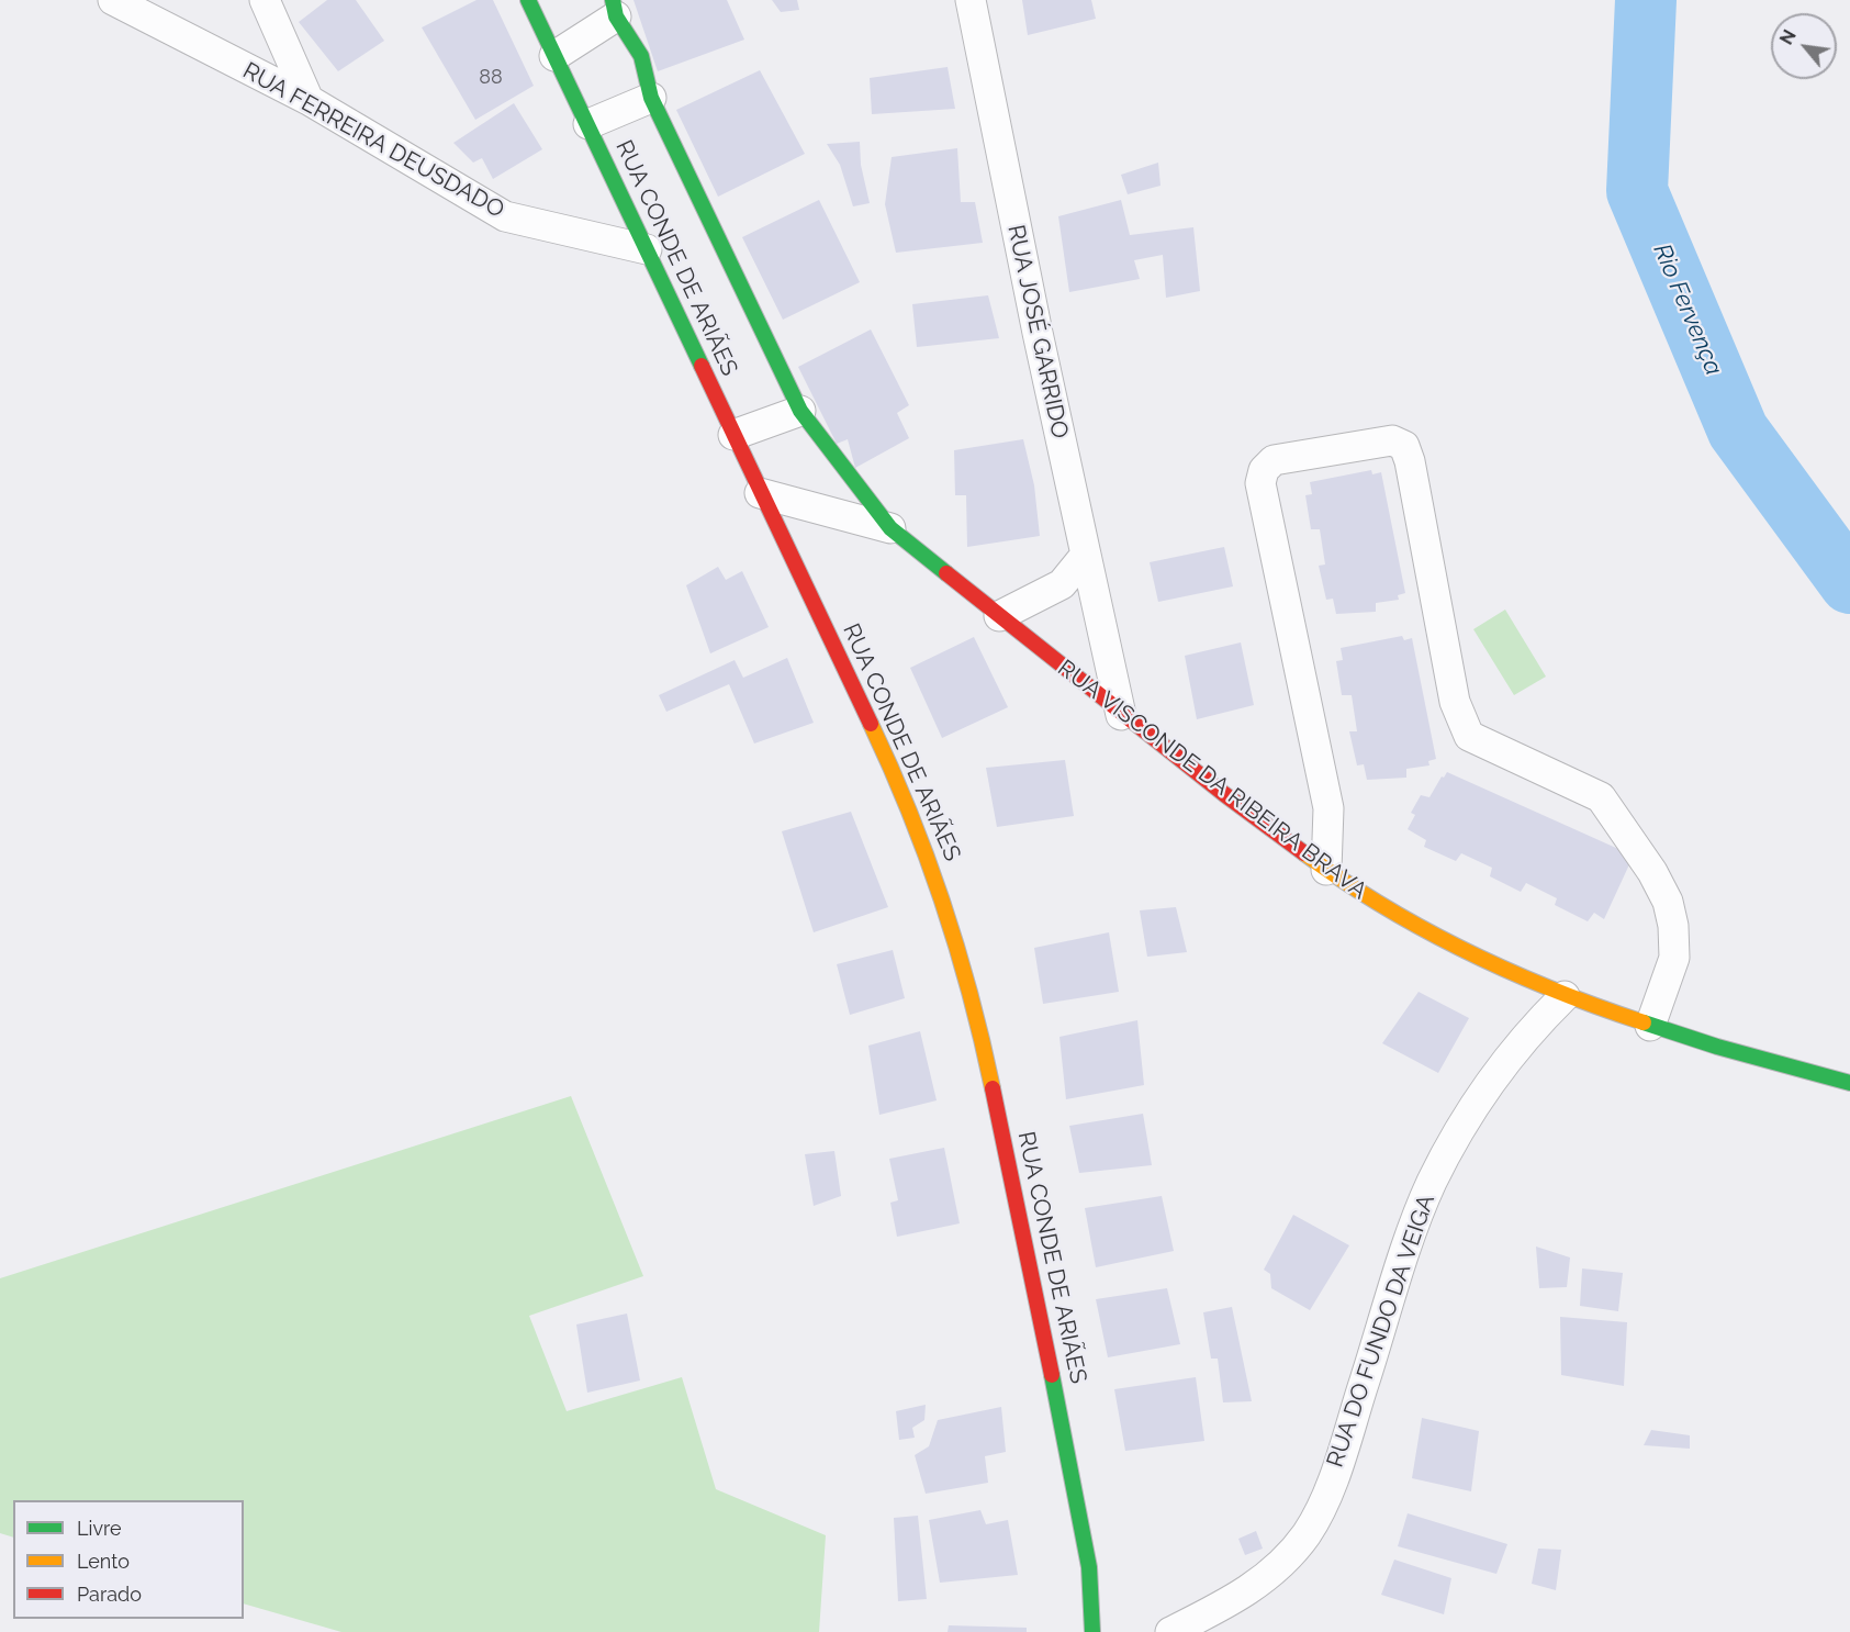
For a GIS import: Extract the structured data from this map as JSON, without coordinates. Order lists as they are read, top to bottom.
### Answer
{
  "streets": {
    "street": [
      "RUA FERREIRA DEUSDADO",
      "RUA CONDE DE ARIÃES",
      "RUA JOSÉ GARRIDO",
      "RUA VISCONDE DA RIBEIRA BRAVA",
      "RUA DO FUNDO DA VEIGA"
    ]
  },
  "crossings": [
    ["RUA FERREIRA DEUSDADO", "RUA CONDE DE ARIÃES"],
    ["RUA JOSÉ GARRIDO", "RUA VISCONDE DA RIBEIRA BRAVA"],
    ["RUA VISCONDE DA RIBEIRA BRAVA", "RUA DO FUNDO DA VEIGA"]
  ],
  "water": ["Rio Fervença"],
  "house_numbers": ["88"],
  "legend": ["Livre", "Lento", "Parado"],
  "north": "top left"
}
